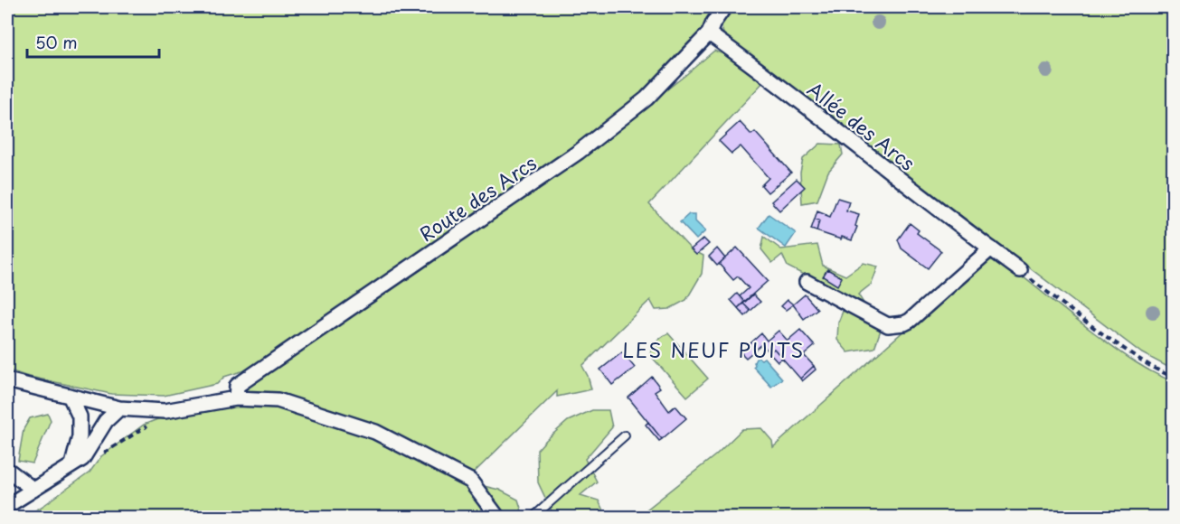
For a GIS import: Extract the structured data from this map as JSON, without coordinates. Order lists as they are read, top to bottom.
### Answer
{
  "streets": {
    "street": ["Allée des Arcs", "Route des Arcs"]
  },
  "crossings": [
    ["Allée des Arcs", "Route des Arcs"]
  ],
  "districts": ["LES NEUF PUITS"],
  "scale_bar": "50 m"
}
